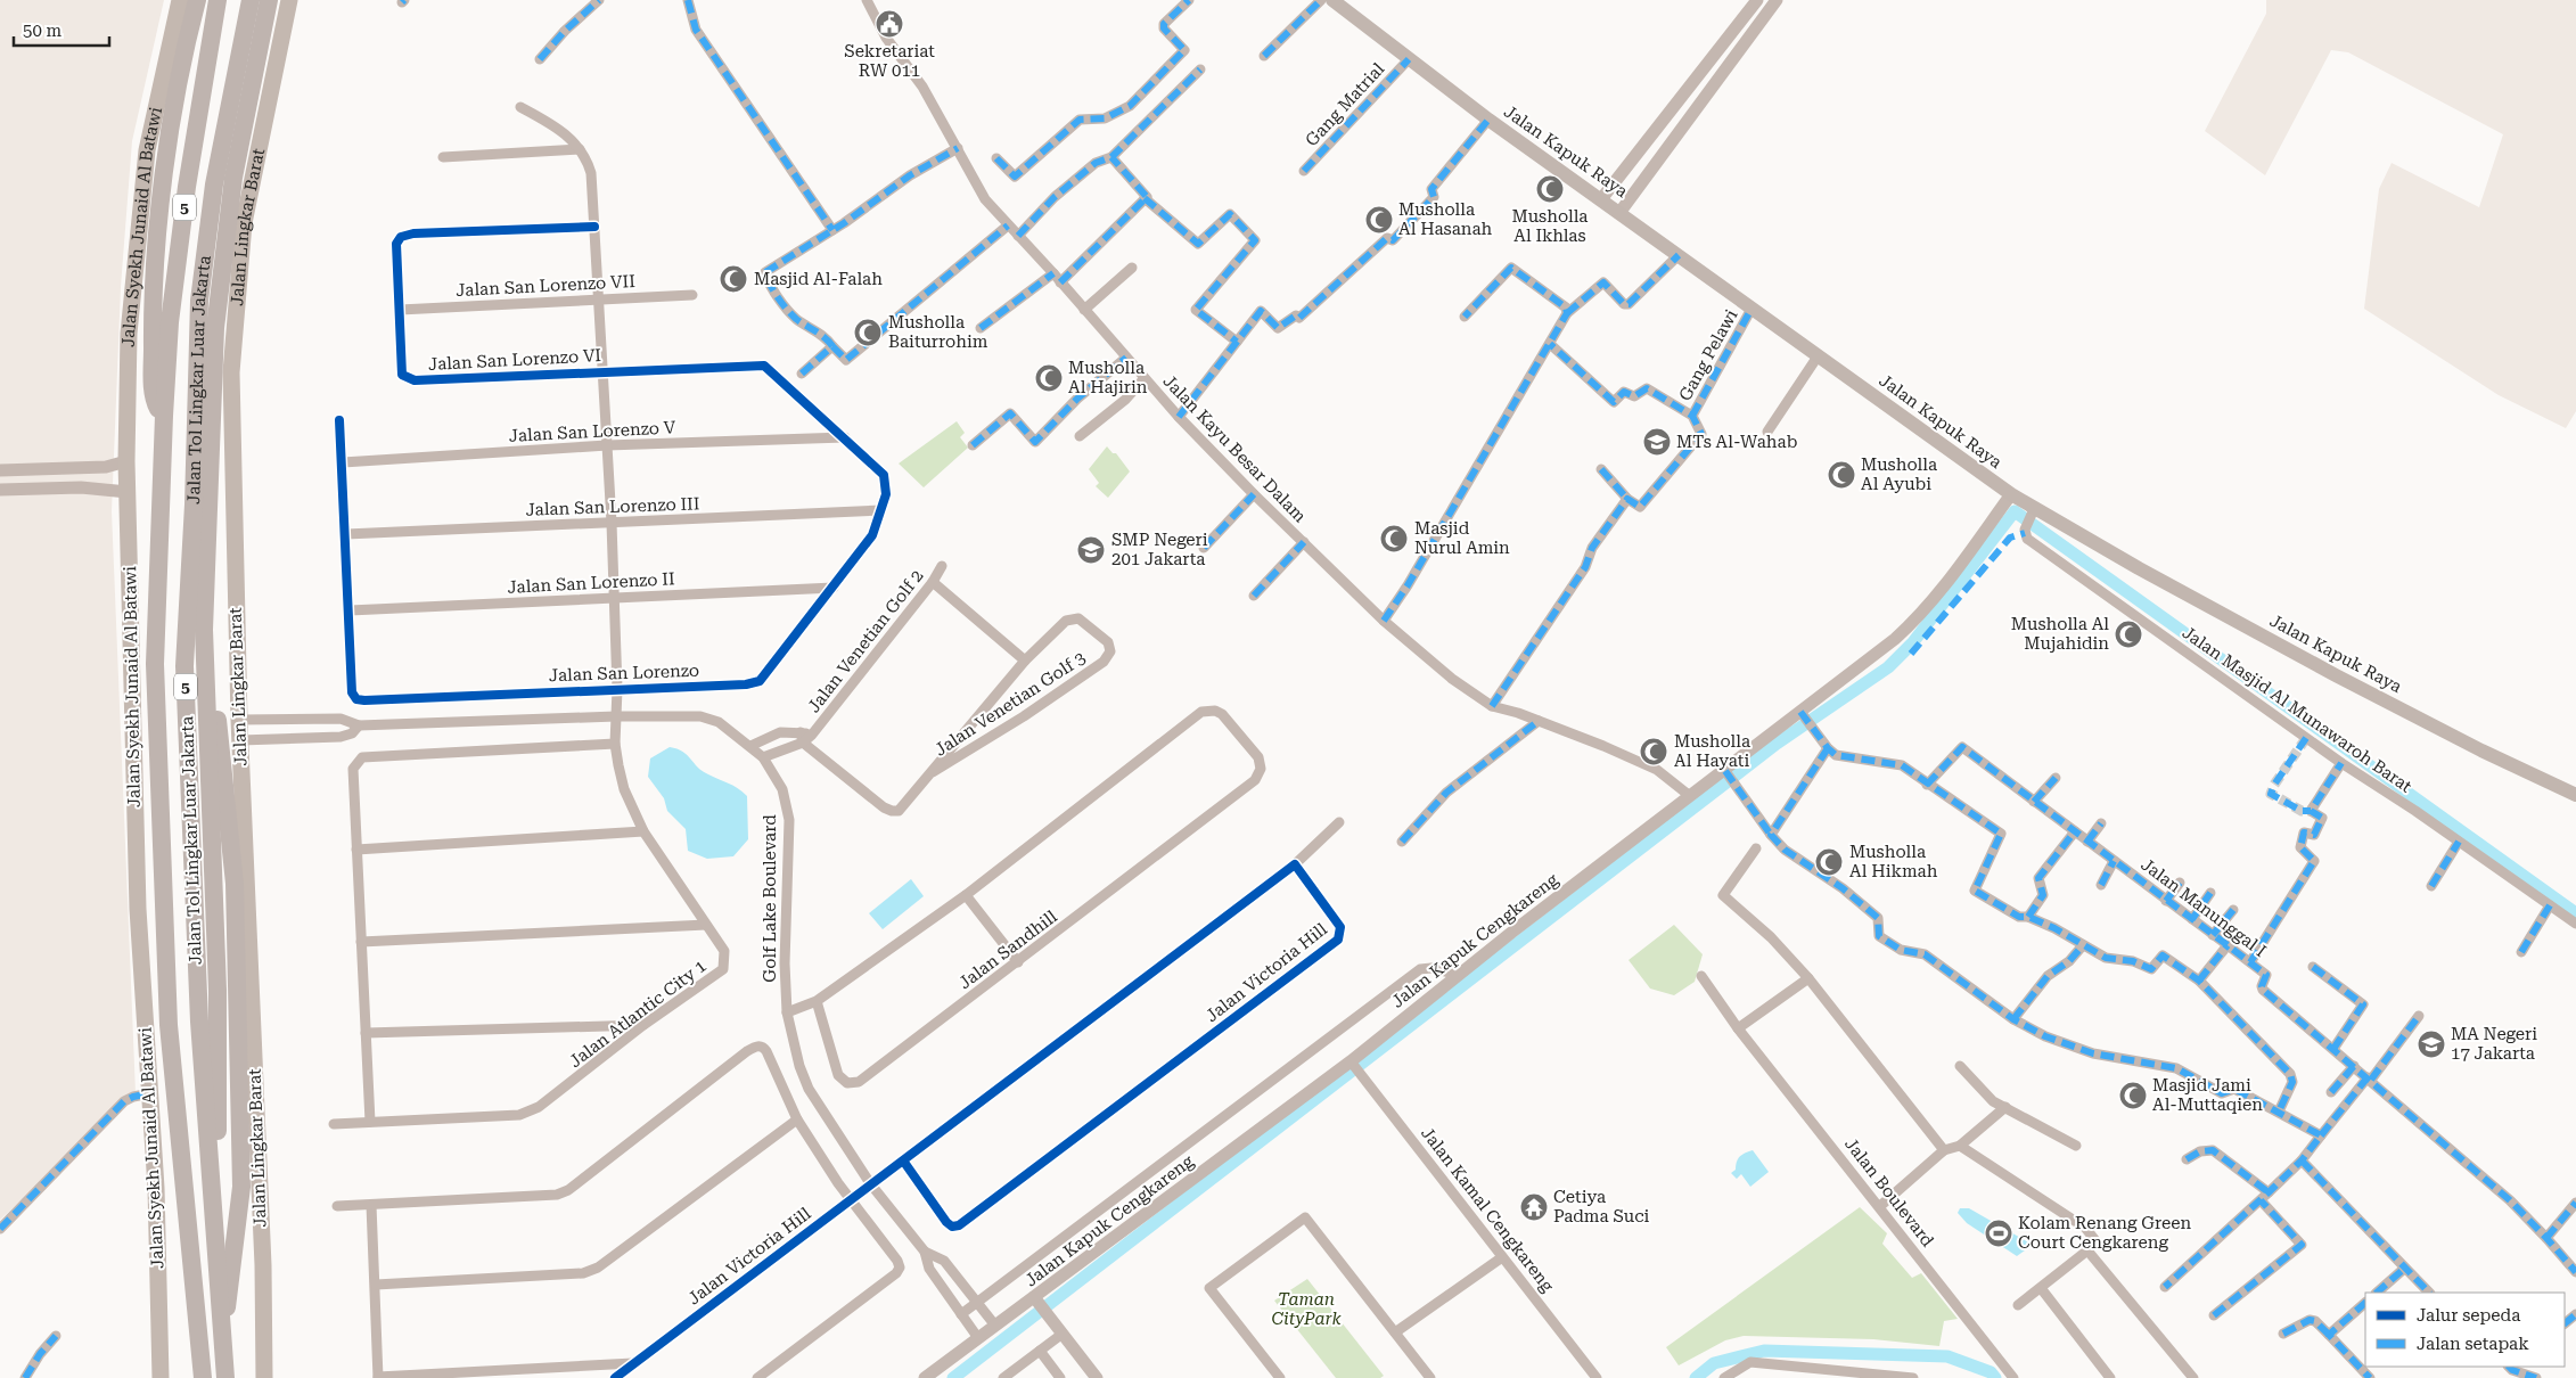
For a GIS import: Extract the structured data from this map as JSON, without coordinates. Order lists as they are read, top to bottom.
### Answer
{
  "streets": {
    "highway": ["5", "Jalan Tol Lingkar Luar Jakarta"],
    "main road": ["Jalan Kapuk Raya", "Jalan Syekh Junaid Al Batawi", "Jalan Lingkar Barat"],
    "street": [
      "Gang Matrial",
      "Jalan San Lorenzo VII",
      "Gang Pelawi",
      "Jalan San Lorenzo VI",
      "Jalan San Lorenzo V",
      "Jalan Kayu Besar Dalam",
      "Jalan San Lorenzo III",
      "Jalan San Lorenzo II",
      "Jalan Venetian Golf 2",
      "Jalan San Lorenzo",
      "Jalan Venetian Golf 3",
      "Jalan Masjid Al Munawaroh Barat",
      "Golf Lake Boulevard",
      "Jalan Manunggal I",
      "Jalan Kapuk Cengkareng",
      "Jalan Sandhill",
      "Jalan Victoria Hill",
      "Jalan Atlantic City 1",
      "Jalan Boulevard",
      "Jalan Kamal Cengkareng"
    ]
  },
  "crossings": [
    ["Gang Matrial", "Jalan Kapuk Raya"],
    ["Jalan Kapuk Raya", "Gang Pelawi"],
    ["Jalan Kapuk Raya", "Jalan Masjid Al Munawaroh Barat"],
    ["Jalan Kapuk Raya", "Jalan Kapuk Cengkareng"],
    ["Jalan Lingkar Barat", "Golf Lake Boulevard"],
    ["Jalan San Lorenzo VII", "Jalan San Lorenzo VI"],
    ["Jalan San Lorenzo VII", "Jalan Atlantic City 1"],
    ["Jalan San Lorenzo VI", "Jalan San Lorenzo"],
    ["Jalan San Lorenzo VI", "Jalan Atlantic City 1"],
    ["Jalan San Lorenzo V", "Jalan San Lorenzo"],
    ["Jalan San Lorenzo V", "Jalan Atlantic City 1"],
    ["Jalan Kayu Besar Dalam", "Jalan Kapuk Cengkareng"],
    ["Jalan San Lorenzo III", "Jalan San Lorenzo"],
    ["Jalan San Lorenzo III", "Jalan Atlantic City 1"],
    ["Jalan San Lorenzo II", "Jalan San Lorenzo"],
    ["Jalan San Lorenzo II", "Jalan Atlantic City 1"],
    ["Jalan Venetian Golf 2", "Jalan Venetian Golf 3"],
    ["Jalan Venetian Golf 2", "Golf Lake Boulevard"],
    ["Jalan San Lorenzo", "Jalan Atlantic City 1"],
    ["Golf Lake Boulevard", "Jalan Kapuk Cengkareng"],
    ["Golf Lake Boulevard", "Jalan Victoria Hill"],
    ["Golf Lake Boulevard", "Jalan Atlantic City 1"],
    ["Jalan Kapuk Cengkareng", "Jalan Kamal Cengkareng"]
  ],
  "parks": ["Taman CityPark"],
  "places": {
    "public building": ["Sekretariat RW 011"],
    "mosque": [
      "Musholla Al Ikhlas",
      "Musholla Al Hasanah",
      "Masjid Al-Falah",
      "Musholla Baiturrohim",
      "Musholla Al Hajirin",
      "Musholla Al Ayubi",
      "Masjid Nurul Amin",
      "Musholla Al Mujahidin",
      "Musholla Al Hayati",
      "Musholla Al Hikmah",
      "Masjid Jami Al-Muttaqien"
    ],
    "school or university": ["MTs Al-Wahab", "SMP Negeri 201 Jakarta", "MA Negeri 17 Jakarta"],
    "temple": ["Cetiya Padma Suci"],
    "sports": ["Kolam Renang Green Court Cengkareng"]
  },
  "legend": ["Jalur sepeda", "Jalan setapak"],
  "scale_bar": "50 m"
}
